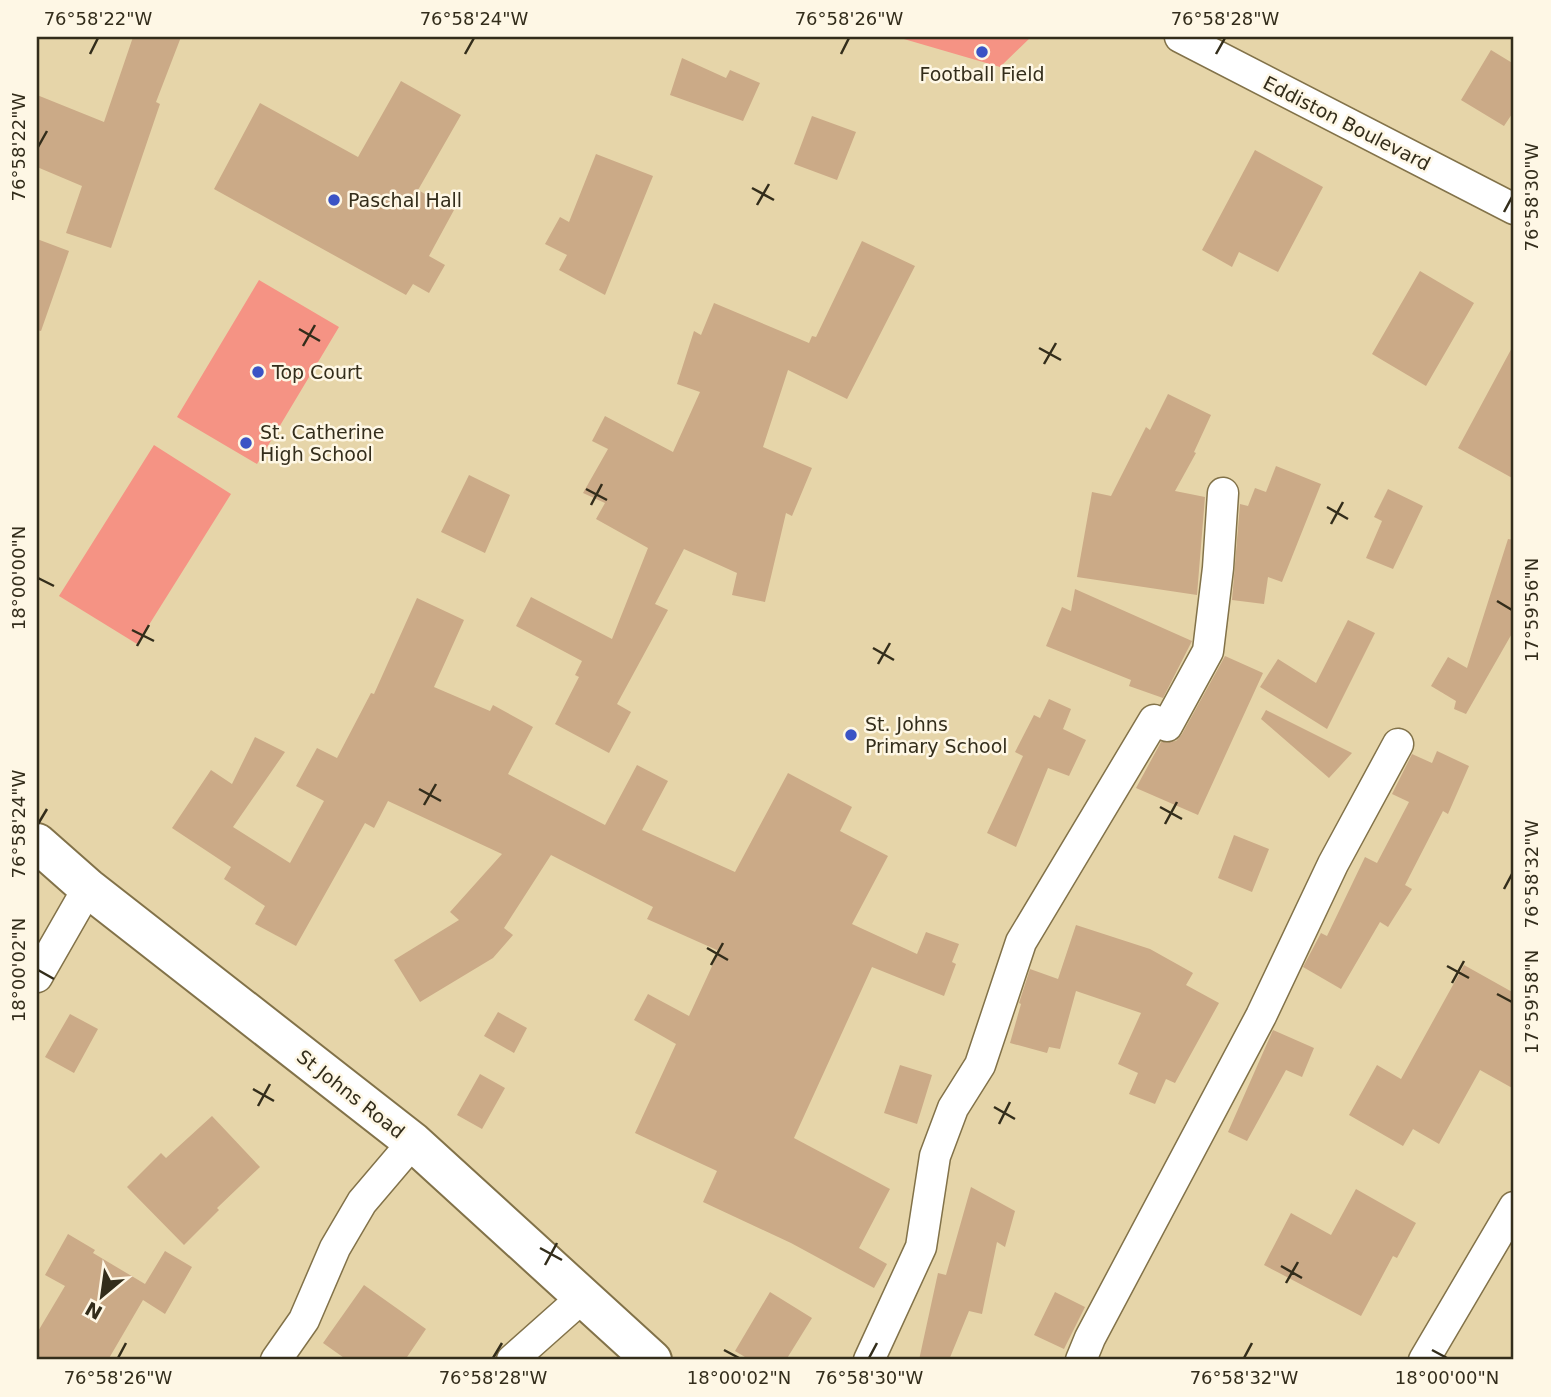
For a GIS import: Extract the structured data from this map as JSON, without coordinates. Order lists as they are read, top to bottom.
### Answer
{
  "streets": {
    "main road": ["St Johns Road"],
    "street": ["Eddiston Boulevard"]
  },
  "places": [
    "Football Field",
    "Paschal Hall",
    "Top Court",
    "St. Catherine High School",
    "St. Johns Primary School"
  ],
  "north": "bottom left",
  "coordinates": [
    "76°58'22\"W",
    "76°58'24\"W",
    "76°58'26\"W",
    "76°58'28\"W",
    "76°58'30\"W",
    "18°00'00\"N",
    "17°59'56\"N",
    "76°58'32\"W",
    "18°00'02\"N",
    "17°59'58\"N"
  ]
}
